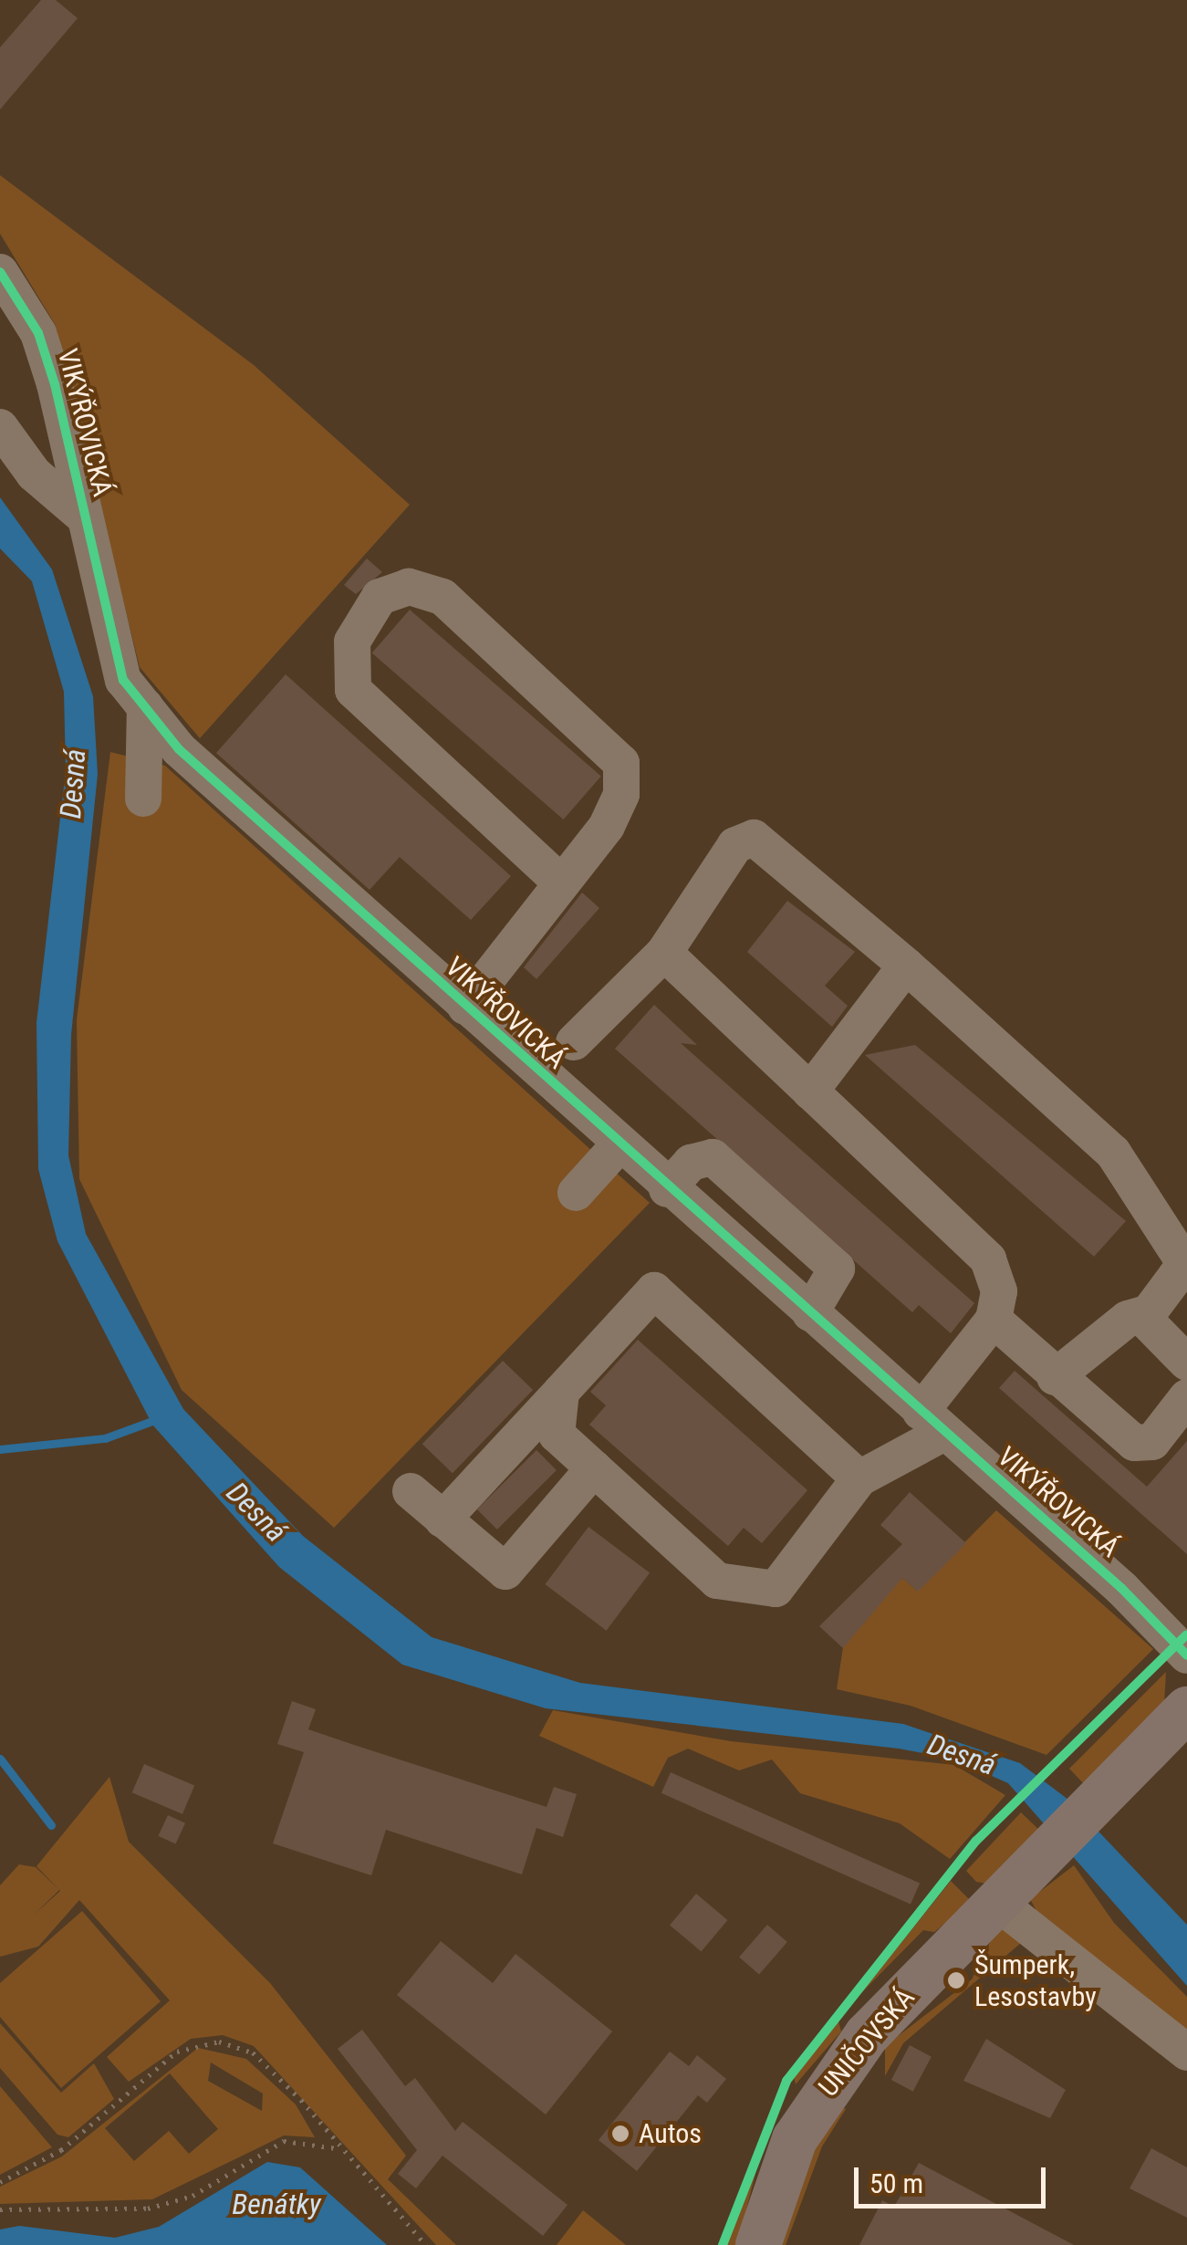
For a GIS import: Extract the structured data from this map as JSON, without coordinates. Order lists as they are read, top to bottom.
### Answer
{
  "streets": {
    "main road": ["UNIČOVSKÁ"],
    "street": ["VIKÝŘOVICKÁ"]
  },
  "water": ["Desná", "Benátky"],
  "places": ["Šumperk, Lesostavby", "Autos"],
  "scale_bar": "50 m"
}
